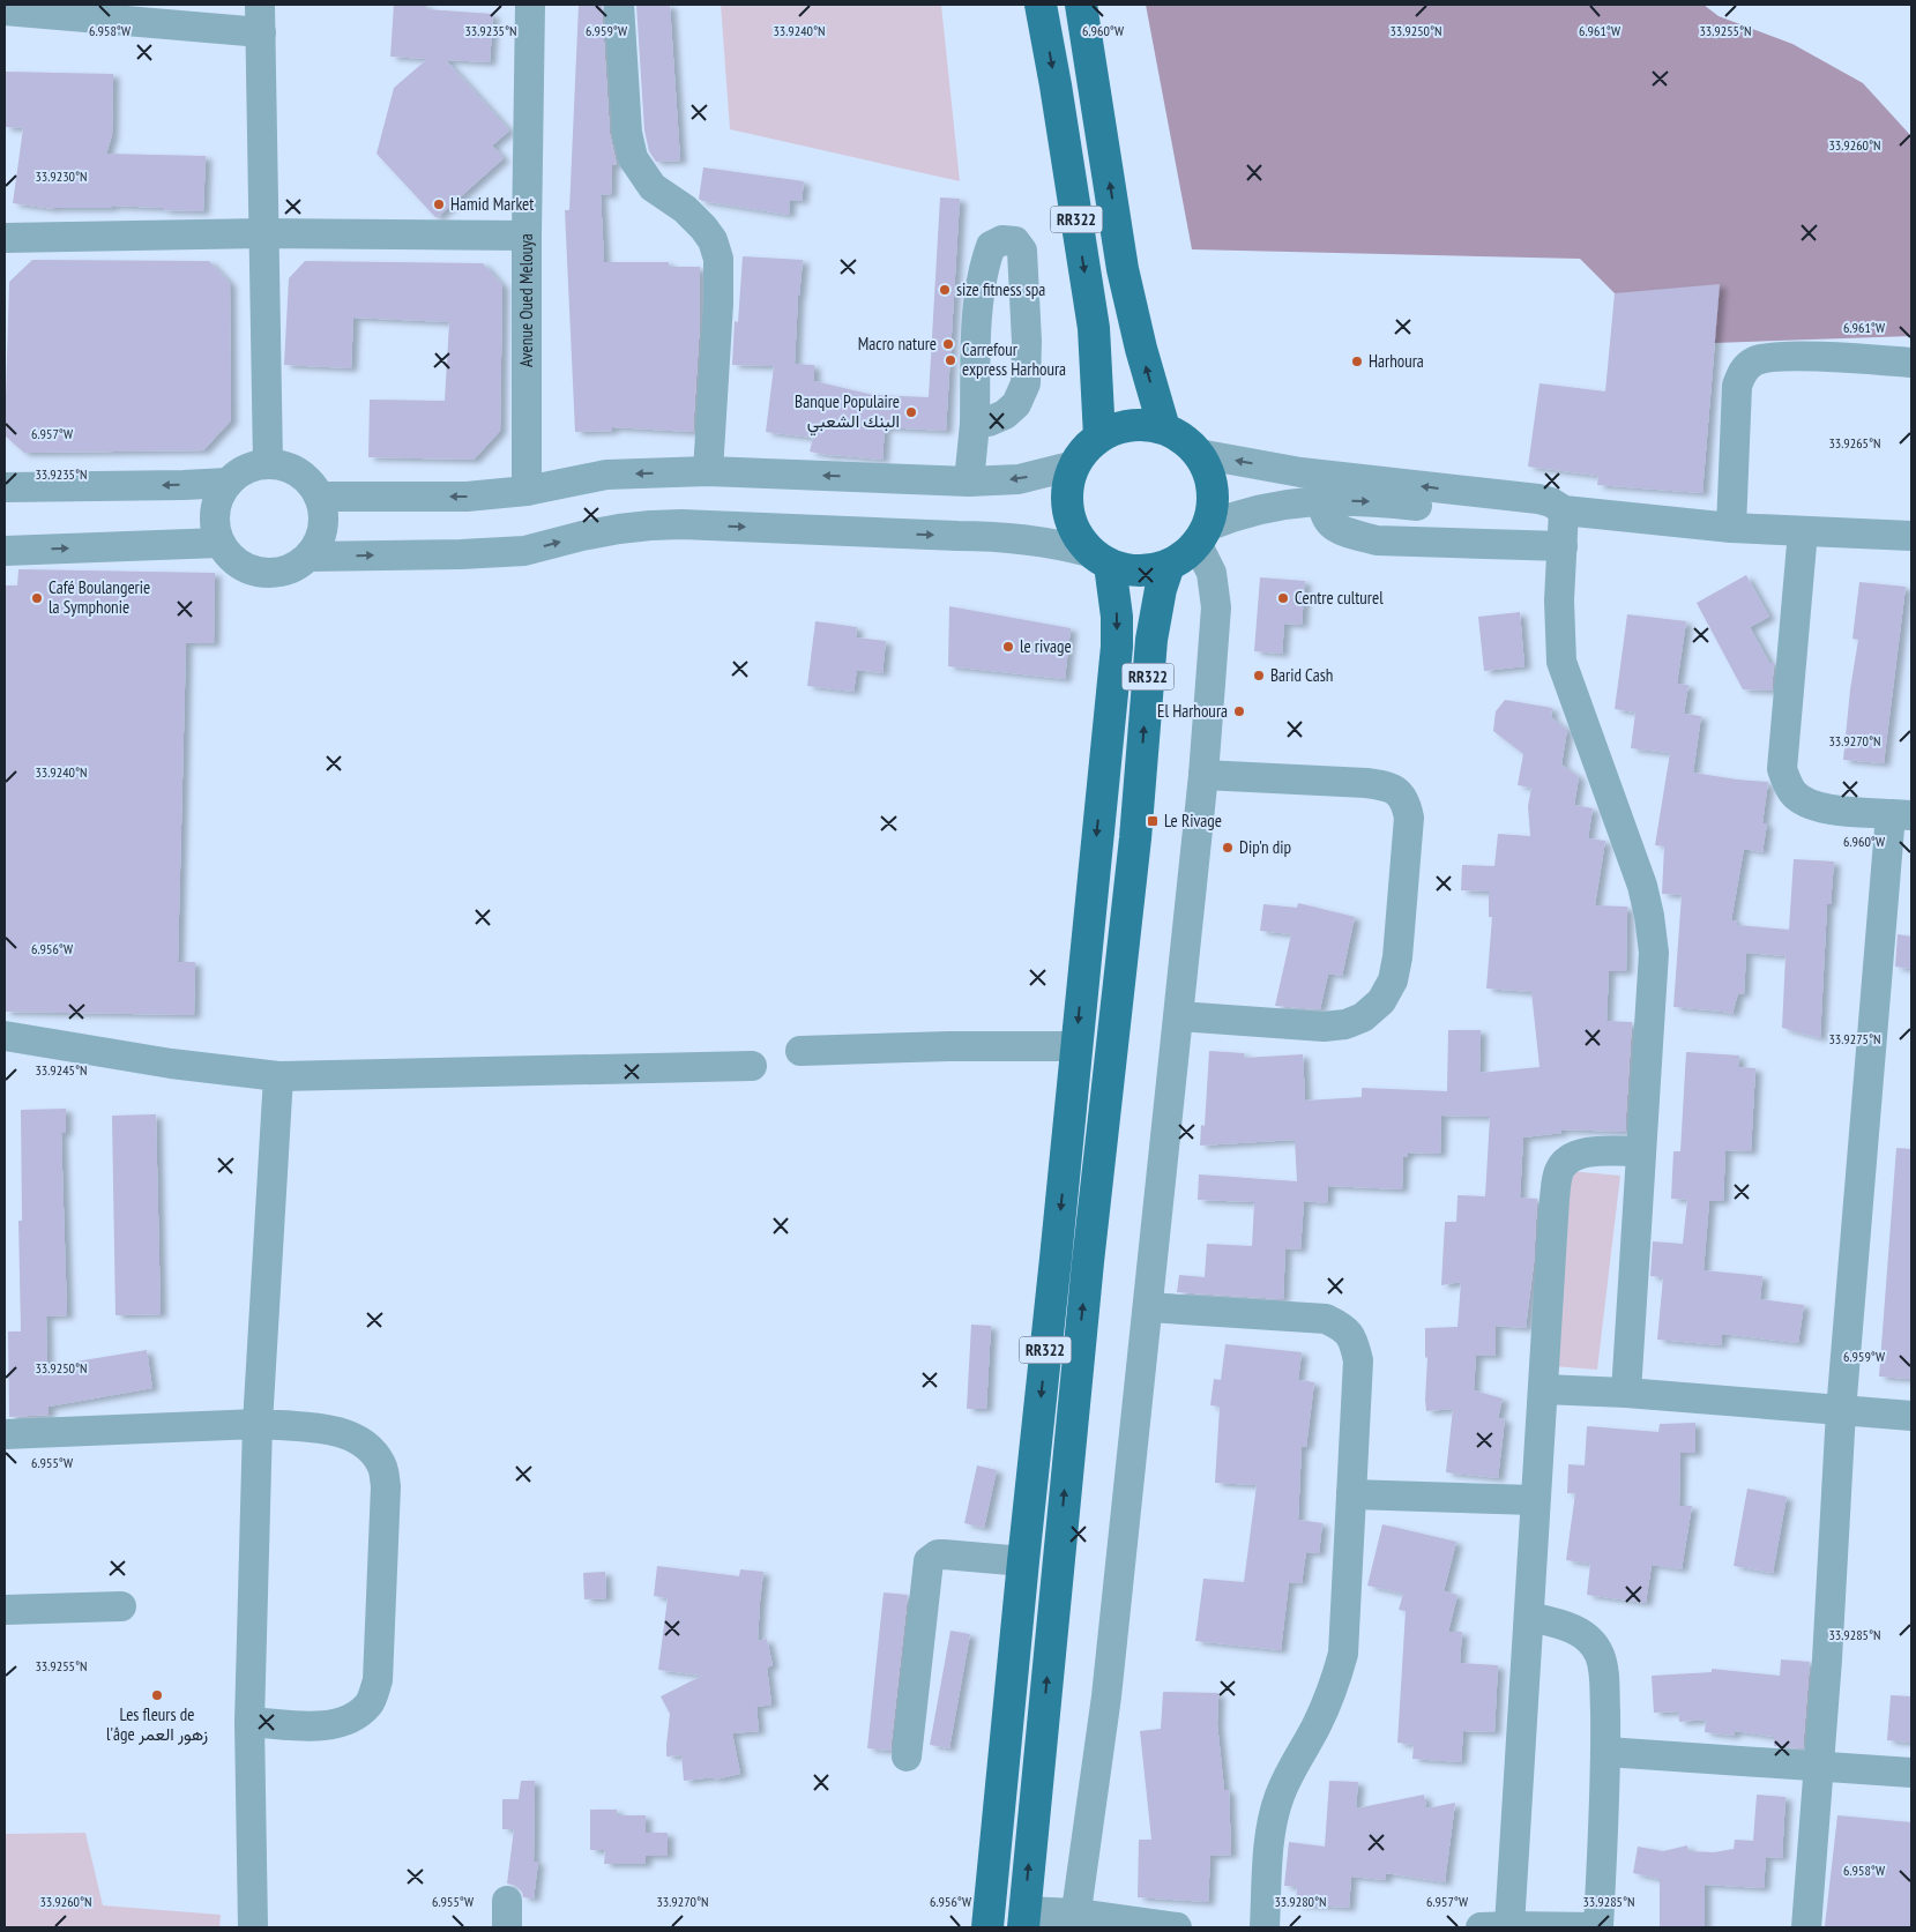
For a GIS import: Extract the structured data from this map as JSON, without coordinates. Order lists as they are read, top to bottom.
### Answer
{
  "streets": {
    "main road": ["RR322"],
    "street": ["Avenue Oued Melouya"]
  },
  "places": {
    "other": [
      "Hamid Market",
      "size fitness spa",
      "Macro nature",
      "Carrefour express Harhoura",
      "Harhoura",
      "Banque Populaire البنك الشعبي",
      "Café Boulangerie la Symphonie",
      "Centre culturel",
      "le rivage",
      "Barid Cash",
      "El Harhoura",
      "Dip'n dip",
      "Les fleurs de l'âge زهور العمر"
    ],
    "transit": ["Le Rivage"]
  },
  "coordinates": [
    "33.9235°N",
    "33.9240°N",
    "33.9250°N",
    "33.9255°N",
    "6.958°W",
    "6.959°W",
    "6.960°W",
    "6.961°W",
    "33.9260°N",
    "33.9230°N",
    "6.957°W",
    "33.9265°N",
    "33.9270°N",
    "6.956°W",
    "33.9275°N",
    "33.9245°N",
    "6.955°W",
    "33.9285°N",
    "33.9280°N"
  ]
}
